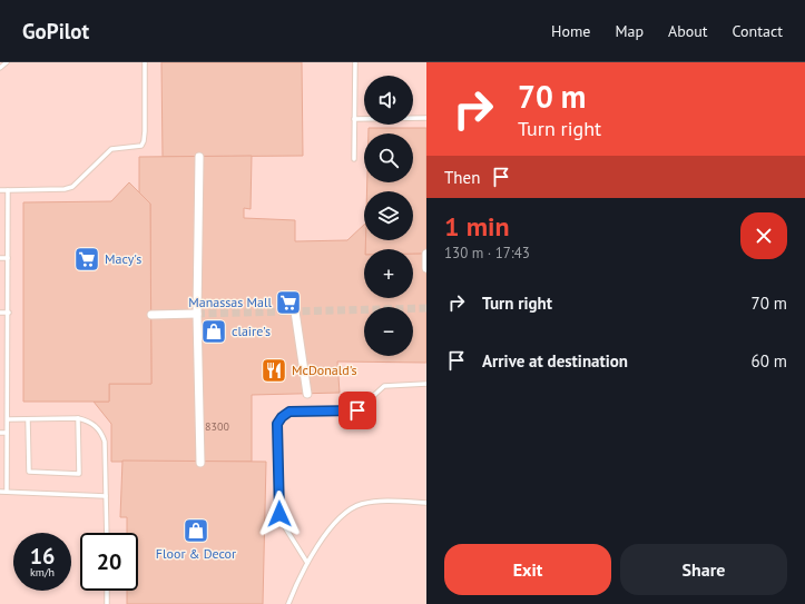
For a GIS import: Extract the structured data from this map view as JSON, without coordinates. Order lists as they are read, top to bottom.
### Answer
{
  "places": {
    "supermarket": ["Macy's", "Manassas Mall"],
    "shop": ["claire's", "Floor & Decor"],
    "restaurant": ["McDonald's"]
  },
  "house_numbers": ["8300"],
  "page": {
    "header": "GoPilot",
    "nav": [
      "Home",
      "Map",
      "About",
      "Contact"
    ],
    "turn": ["70 m", "Turn right"],
    "map_buttons": ["+", "−"],
    "then": "Then",
    "heading": ["1 min", "130 m · 17:43"],
    "list": [
      {
        "name": "Turn right",
        "value": "70 m"
      },
      {
        "name": "Arrive at destination",
        "value": "60 m"
      }
    ],
    "speed": "16 km/h",
    "limit": "20",
    "buttons": ["Exit", "Share"]
  }
}
